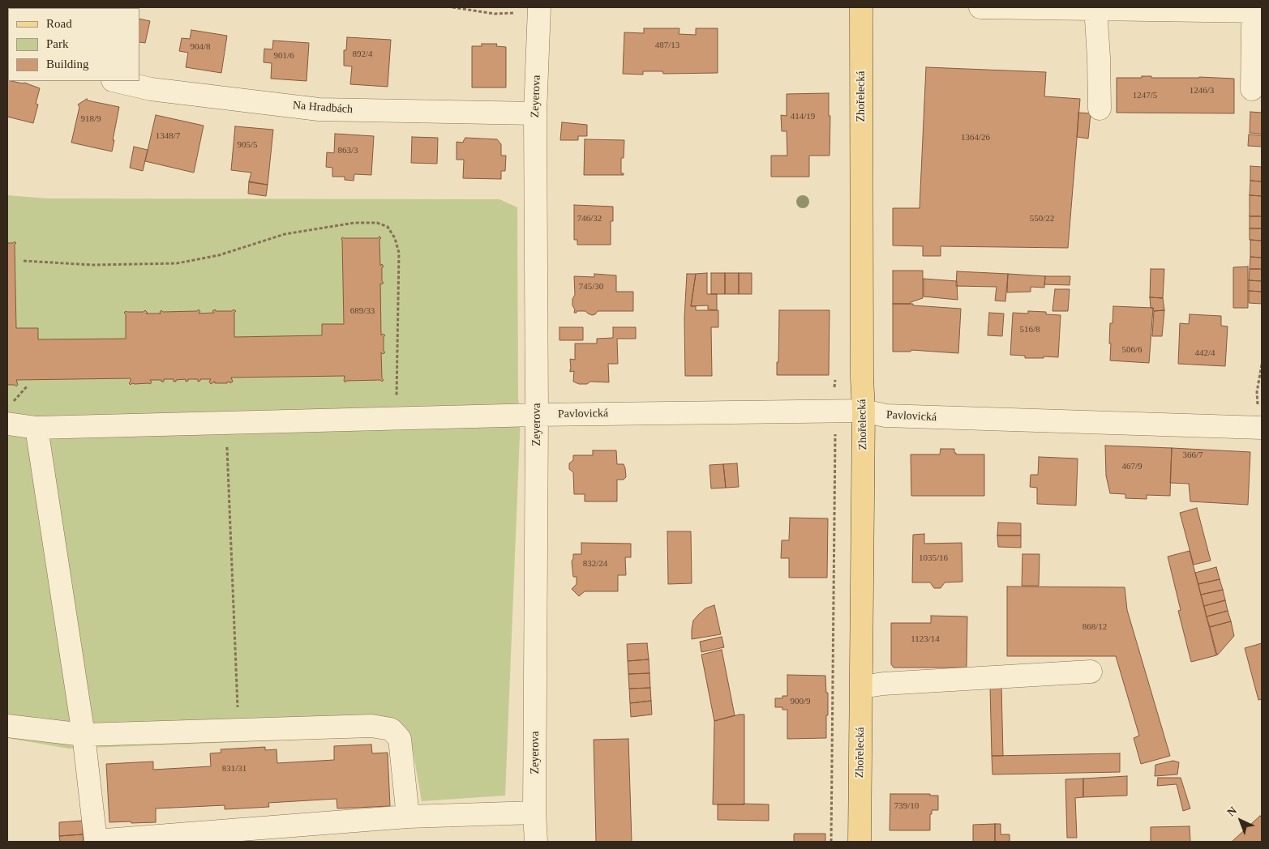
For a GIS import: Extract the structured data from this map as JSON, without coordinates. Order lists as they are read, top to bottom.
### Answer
{
  "streets": {
    "main road": ["Zhořelecká"],
    "street": ["Zeyerova", "Na Hradbách", "Pavlovická"]
  },
  "crossings": [
    ["Zeyerova", "Na Hradbách"],
    ["Zeyerova", "Pavlovická"],
    ["Zhořelecká", "Pavlovická"]
  ],
  "house_numbers": [
    "487/13",
    "904/8",
    "892/4",
    "901/6",
    "1246/3",
    "1247/5",
    "414/19",
    "918/9",
    "1348/7",
    "1364/26",
    "905/5",
    "863/3",
    "746/32",
    "550/22",
    "745/30",
    "689/33",
    "516/8",
    "506/6",
    "442/4",
    "366/7",
    "467/9",
    "1035/16",
    "832/24",
    "868/12",
    "1123/14",
    "900/9",
    "831/31",
    "739/10"
  ],
  "legend": ["Road", "Park", "Building"],
  "north": "top left"
}
